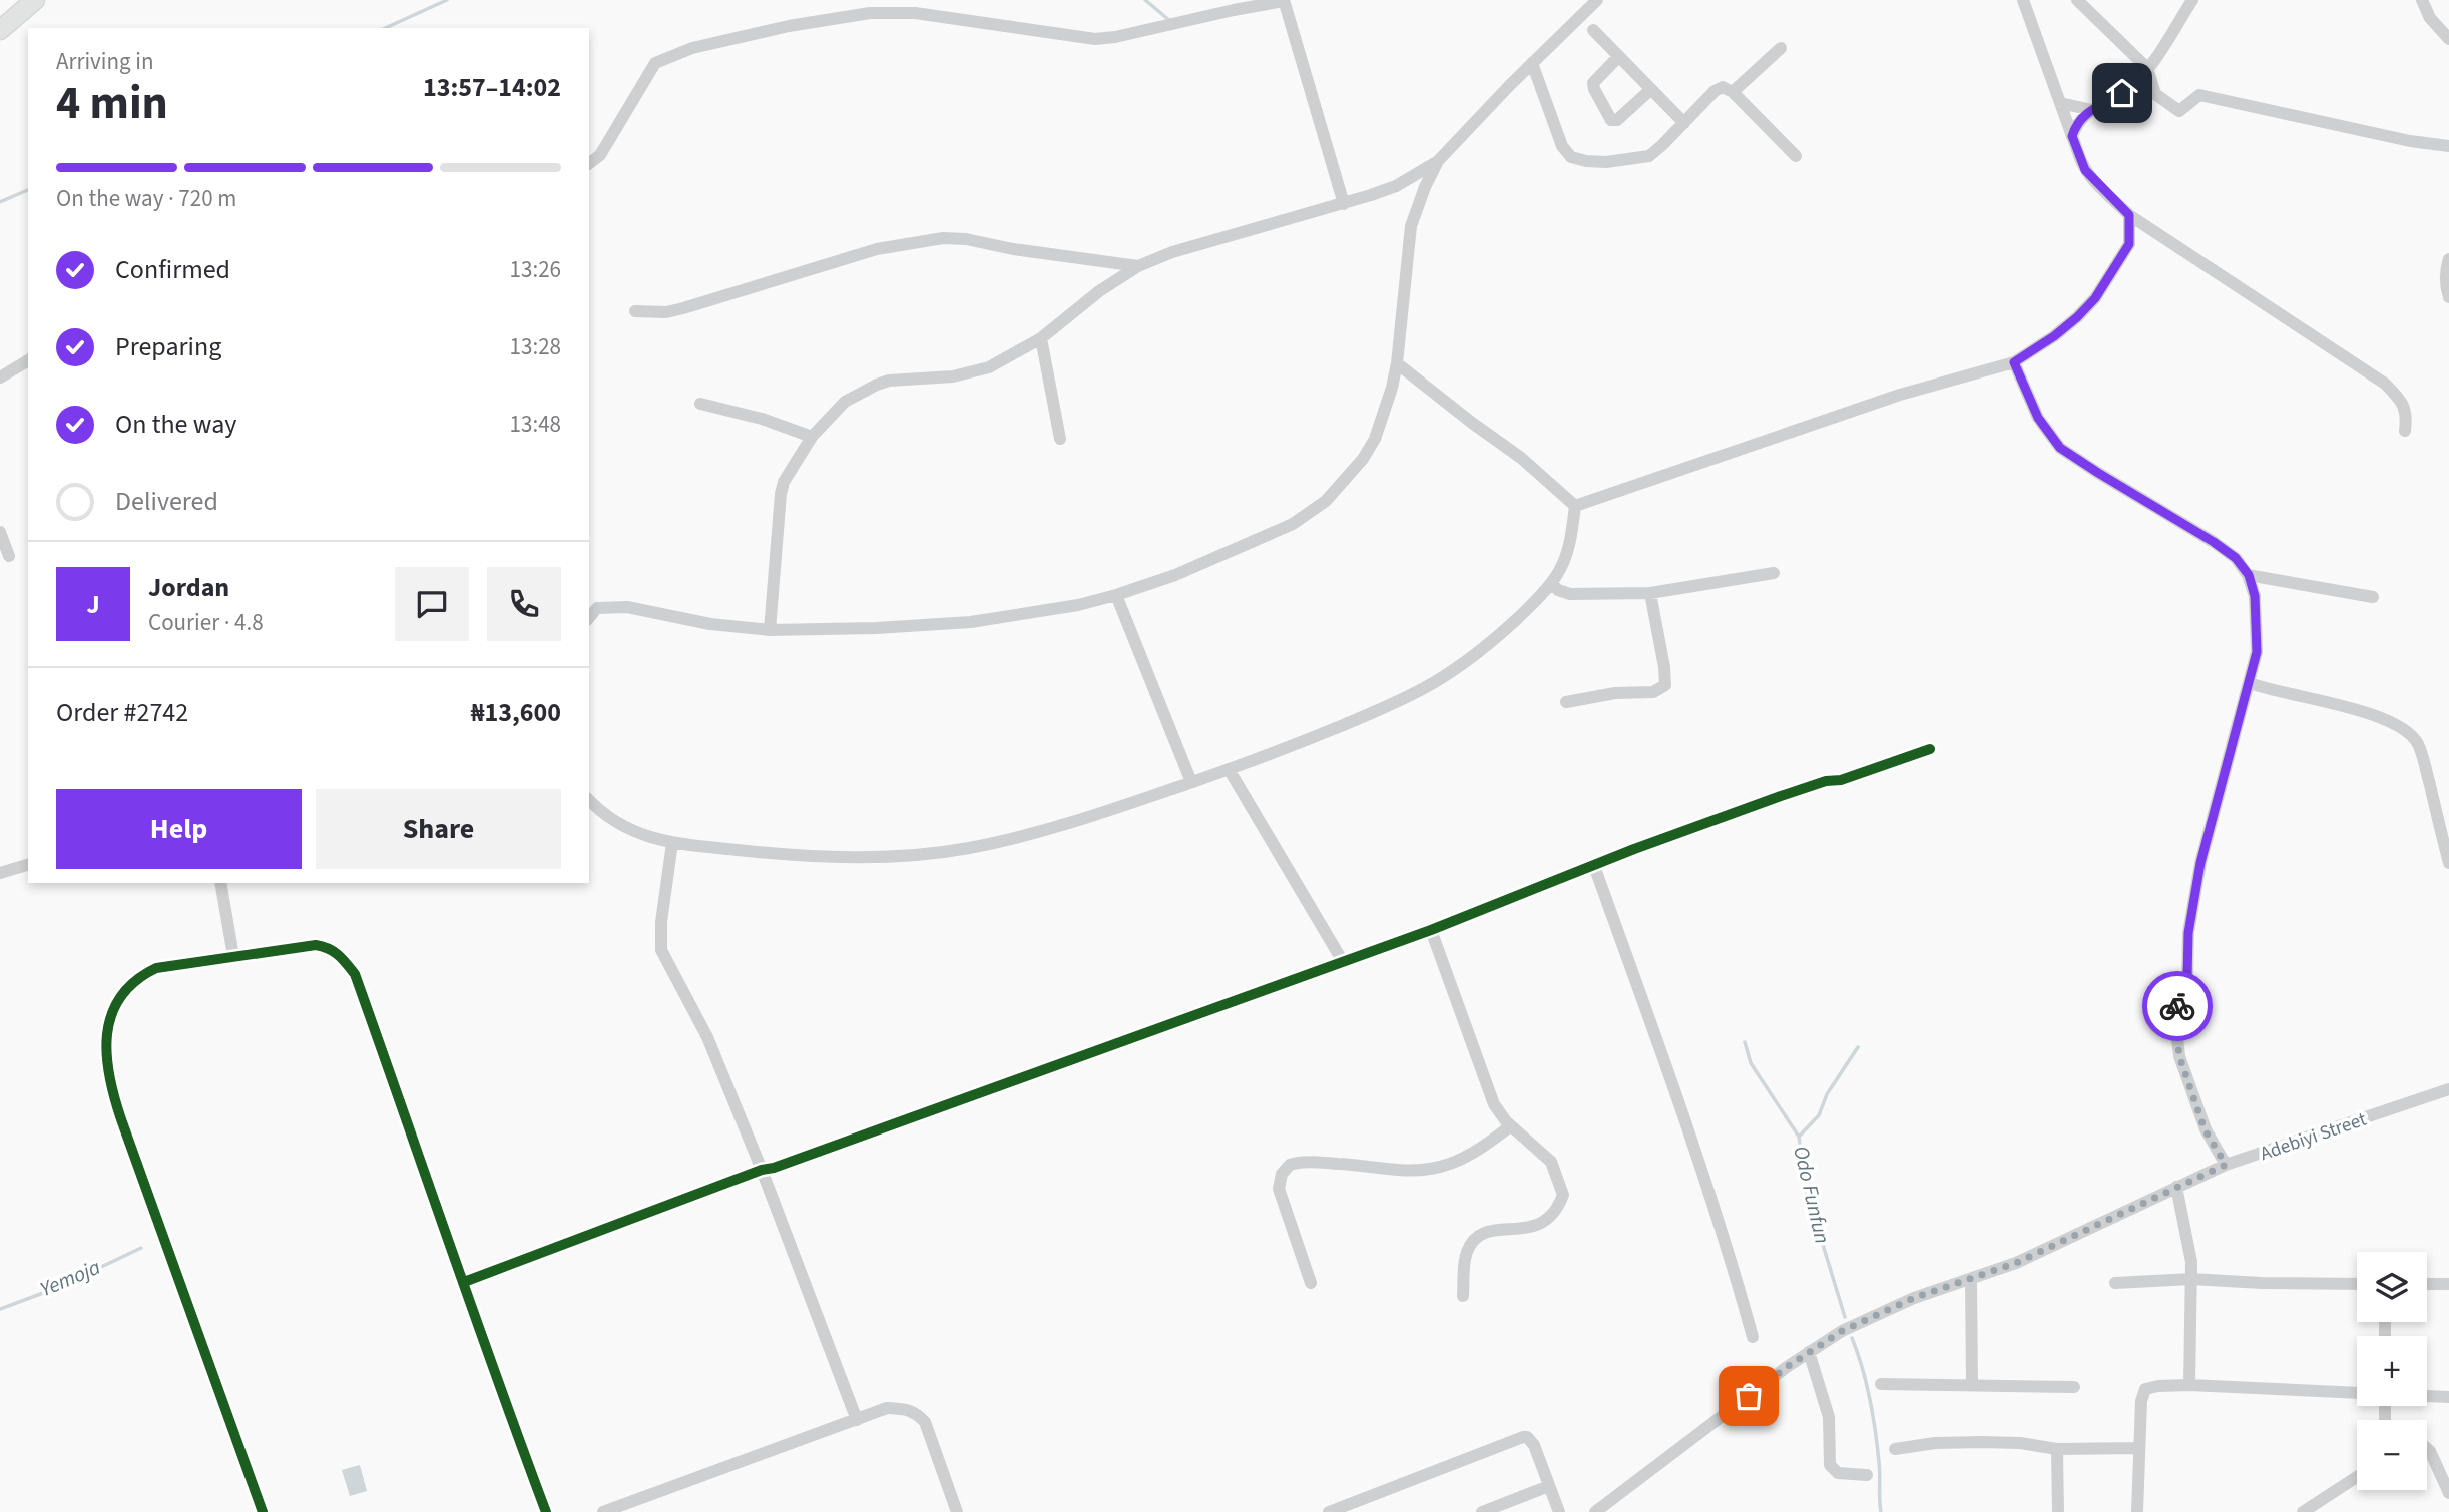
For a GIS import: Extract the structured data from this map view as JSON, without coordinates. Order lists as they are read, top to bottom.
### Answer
{
  "streets": {
    "street": ["Adebiyi Street"]
  },
  "water": ["Odo Funfun", "Yemoja"],
  "page": {
    "heading": ["4 min", "Arriving in", "13:57–14:02"],
    "panel": [
      "Jordan",
      "Courier · 4.8",
      "Order #2742",
      "₦13,600"
    ],
    "bar": "On the way · 720 m",
    "list": [
      ["Confirmed", "13:26"],
      ["Preparing", "13:28"],
      ["On the way", "13:48"],
      "Delivered"
    ],
    "round": "J",
    "buttons": ["Help", "Share"],
    "map_buttons": ["+", "−"]
  }
}
